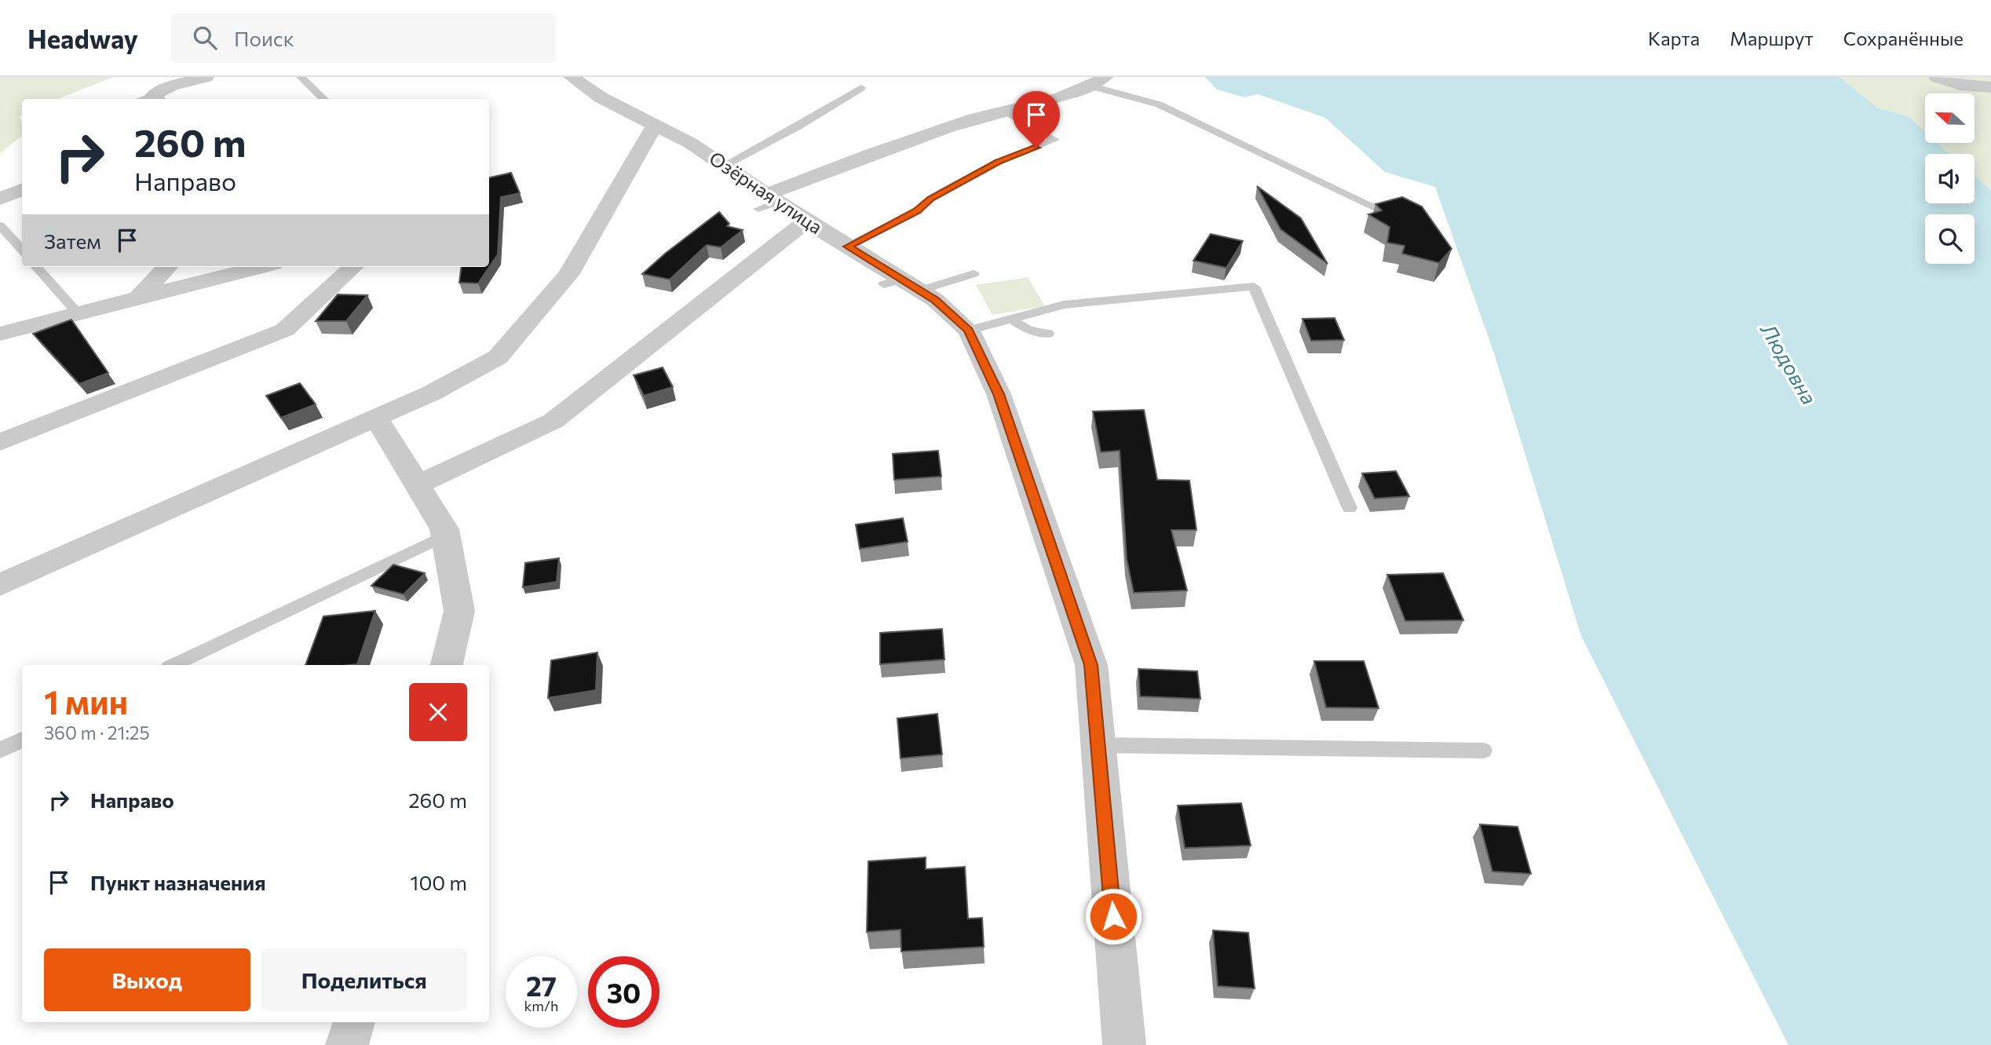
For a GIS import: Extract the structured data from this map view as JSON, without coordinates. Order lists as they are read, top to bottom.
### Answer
{
  "streets": {
    "street": ["Озёрная улица"]
  },
  "water": ["Людовна"],
  "north": "left",
  "page": {
    "header": "Headway",
    "search": "Поиск",
    "nav": ["Карта", "Маршрут", "Сохранённые"],
    "turn": ["260 m", "Направо"],
    "then": "Затем",
    "heading": ["1 мин", "360 m · 21:25"],
    "list": [
      {
        "name": "Направо",
        "value": "260 m"
      },
      {
        "name": "Пункт назначения",
        "value": "100 m"
      }
    ],
    "buttons": ["Выход", "Поделиться"],
    "speed": "27 km/h",
    "limit": "30"
  }
}
